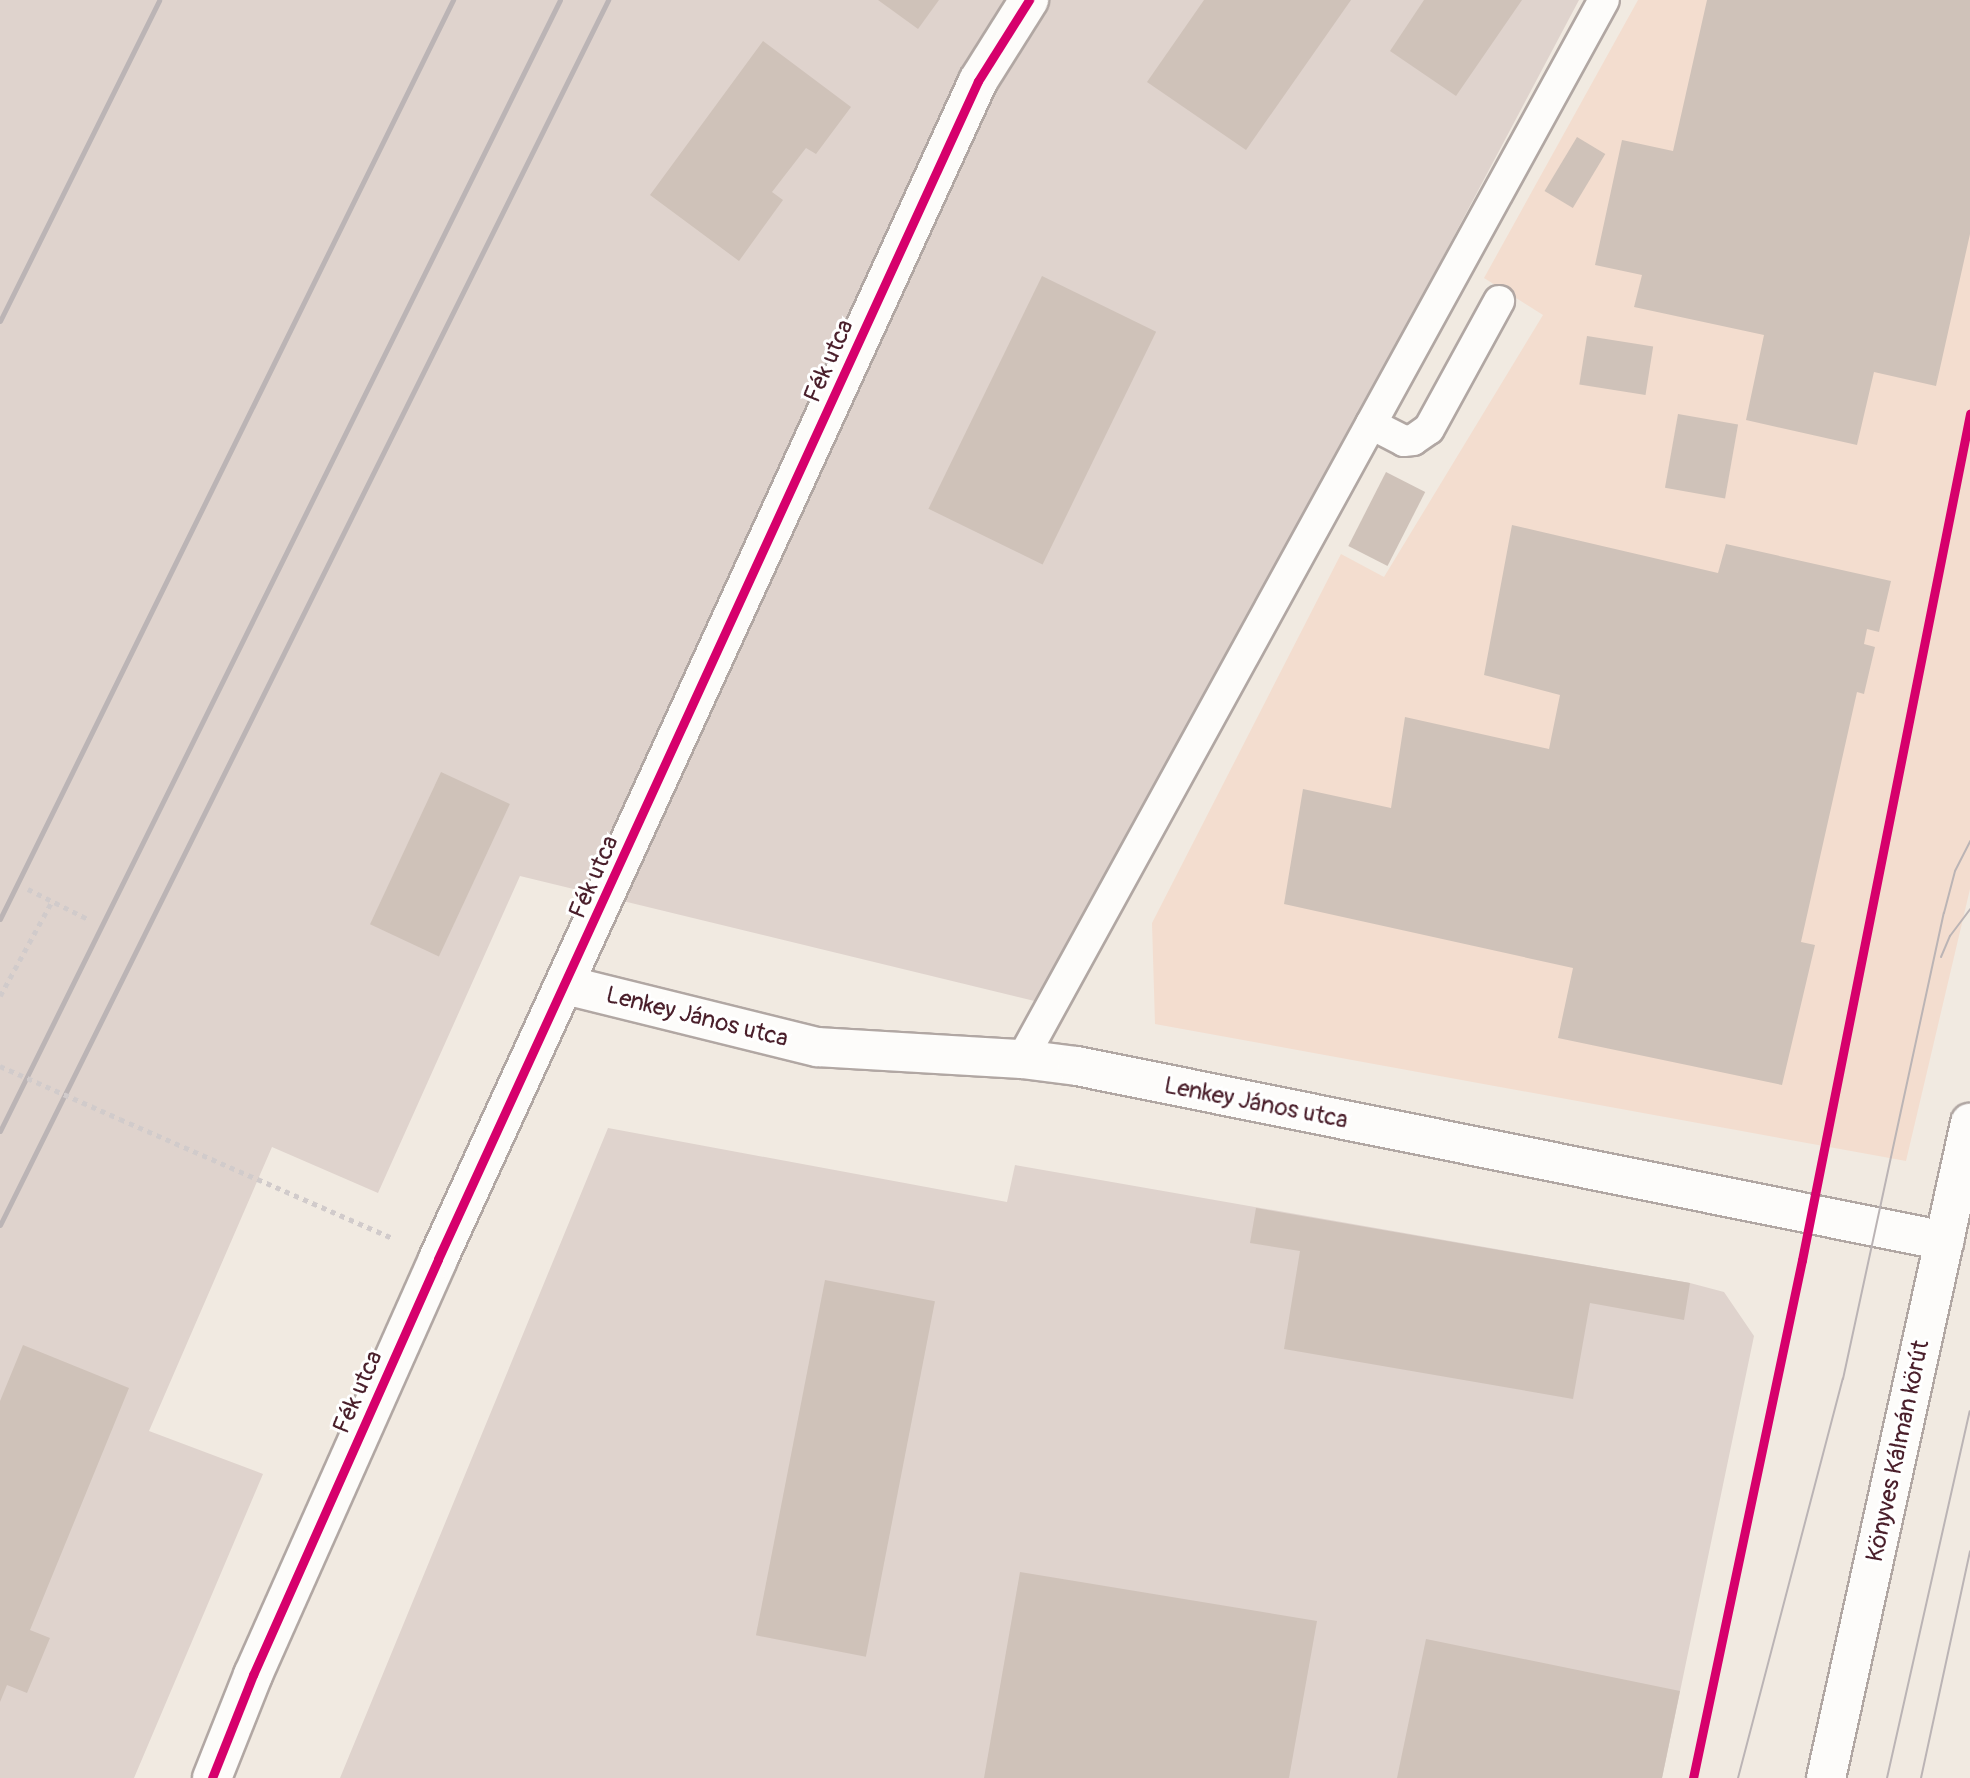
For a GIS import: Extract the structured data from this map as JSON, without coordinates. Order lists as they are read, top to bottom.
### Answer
{
  "streets": {
    "street": ["Fék utca", "Lenkey János utca", "Könyves Kálmán körút"]
  },
  "crossings": [
    ["Fék utca", "Lenkey János utca"],
    ["Lenkey János utca", "Könyves Kálmán körút"]
  ]
}
